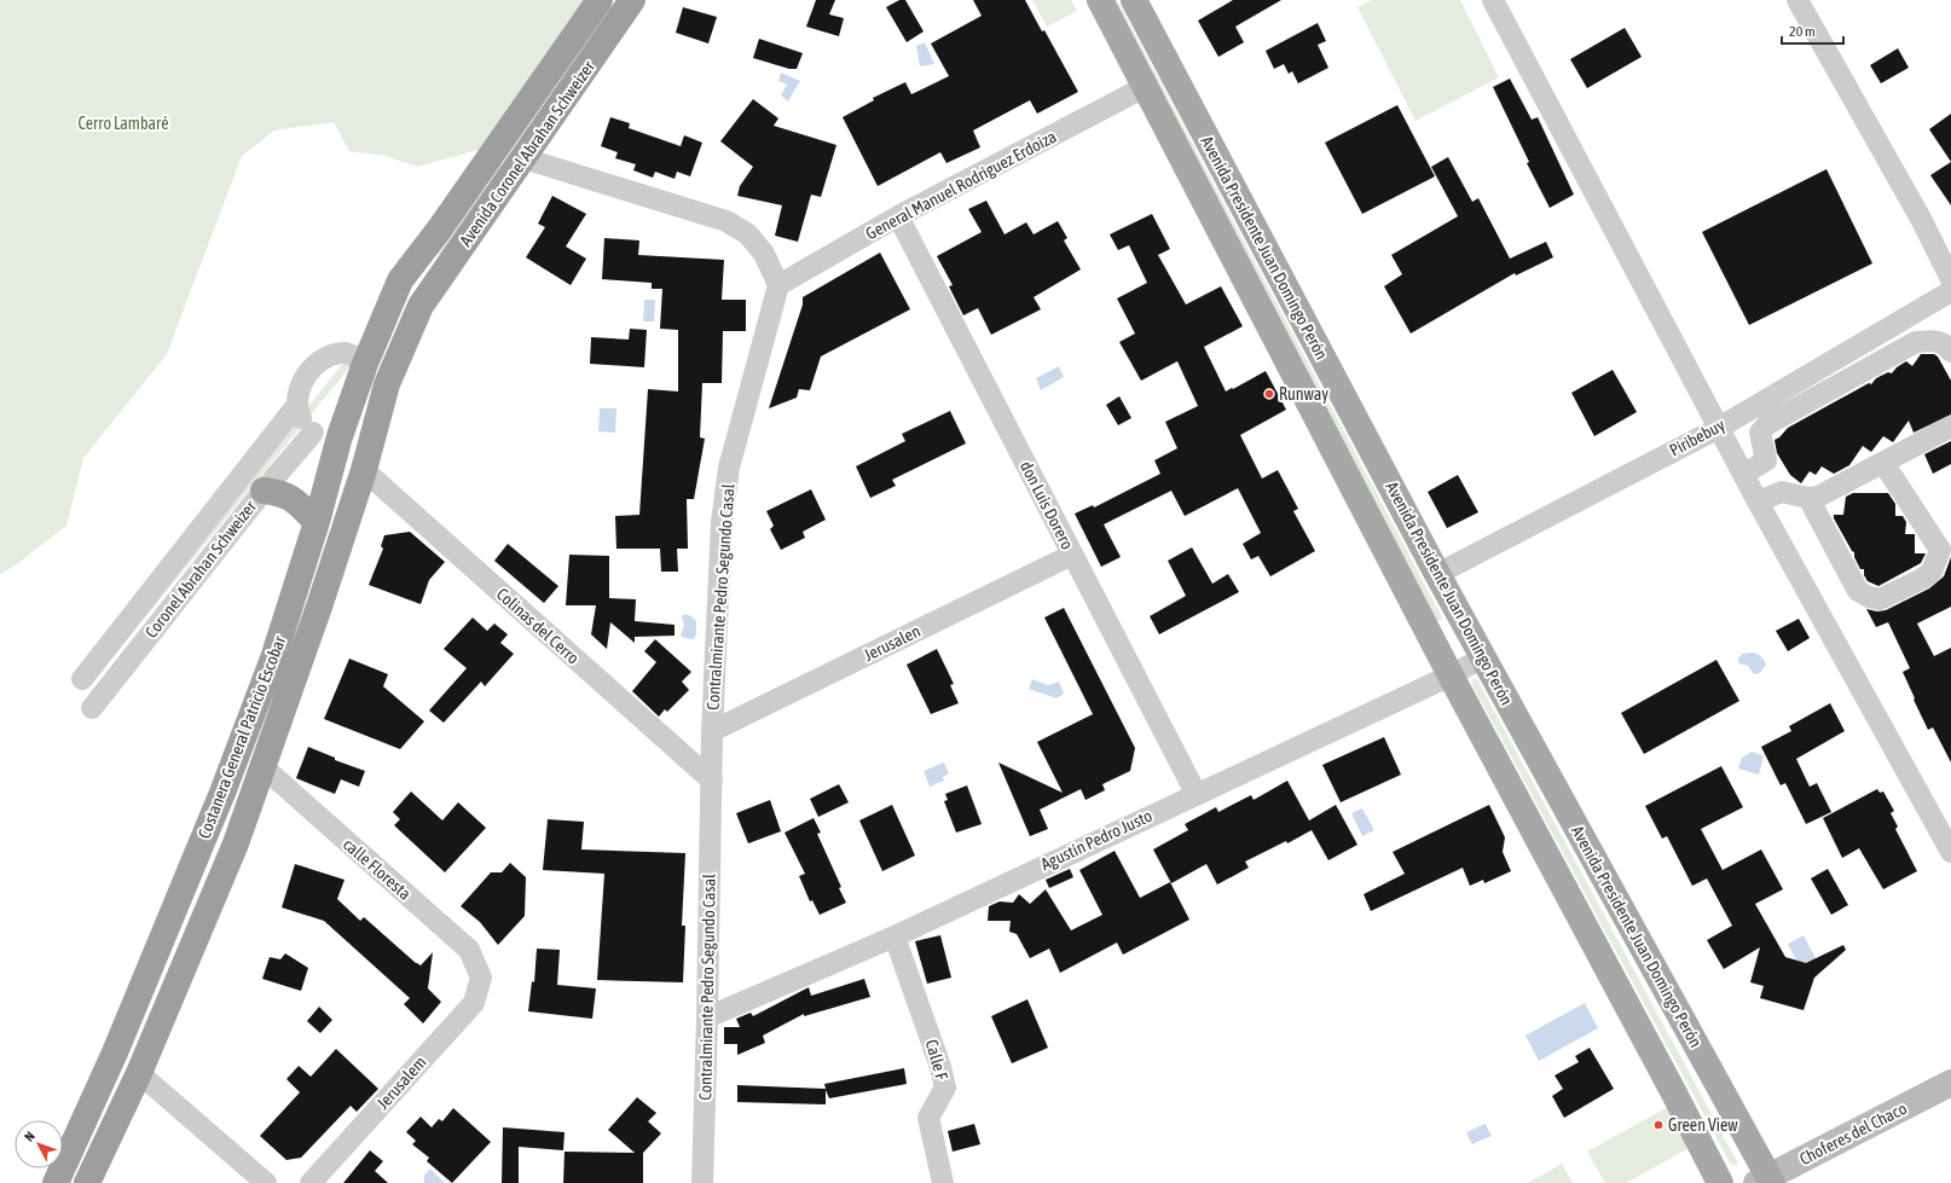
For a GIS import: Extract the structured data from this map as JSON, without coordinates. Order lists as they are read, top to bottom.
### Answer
{
  "streets": {
    "highway": ["Avenida Coronel Abrahan Schweizer", "Costanera General Patricio Escobar"],
    "main road": ["Avenida Presidente Juan Domingo Perón", "Choferes del Chaco"],
    "street": [
      "General Manuel Rodriguez Erdoiza",
      "Piribebuy",
      "don Luis Dorero",
      "Coronel Abrahan Schweizer",
      "Contralmirante Pedro Segundo Casal",
      "Colinas del Cerro",
      "Jerusalen",
      "Agustín Pedro Justo",
      "calle Floresta",
      "Calle F",
      "Jerusalem"
    ]
  },
  "crossings": [
    ["Avenida Coronel Abrahan Schweizer", "Costanera General Patricio Escobar"],
    ["General Manuel Rodriguez Erdoiza", "Avenida Presidente Juan Domingo Perón"],
    ["General Manuel Rodriguez Erdoiza", "don Luis Dorero"],
    ["General Manuel Rodriguez Erdoiza", "Contralmirante Pedro Segundo Casal"],
    ["Avenida Presidente Juan Domingo Perón", "Piribebuy"],
    ["Avenida Presidente Juan Domingo Perón", "Agustín Pedro Justo"],
    ["Avenida Presidente Juan Domingo Perón", "Choferes del Chaco"],
    ["don Luis Dorero", "Jerusalen"],
    ["don Luis Dorero", "Agustín Pedro Justo"],
    ["Contralmirante Pedro Segundo Casal", "Colinas del Cerro"],
    ["Contralmirante Pedro Segundo Casal", "Jerusalen"],
    ["Contralmirante Pedro Segundo Casal", "Agustín Pedro Justo"],
    ["Colinas del Cerro", "Costanera General Patricio Escobar"],
    ["Costanera General Patricio Escobar", "calle Floresta"],
    ["Agustín Pedro Justo", "Calle F"],
    ["calle Floresta", "Jerusalem"]
  ],
  "parks": ["Cerro Lambaré"],
  "places": ["Runway", "Green View"],
  "scale_bar": "20 m",
  "north": "top left"
}
